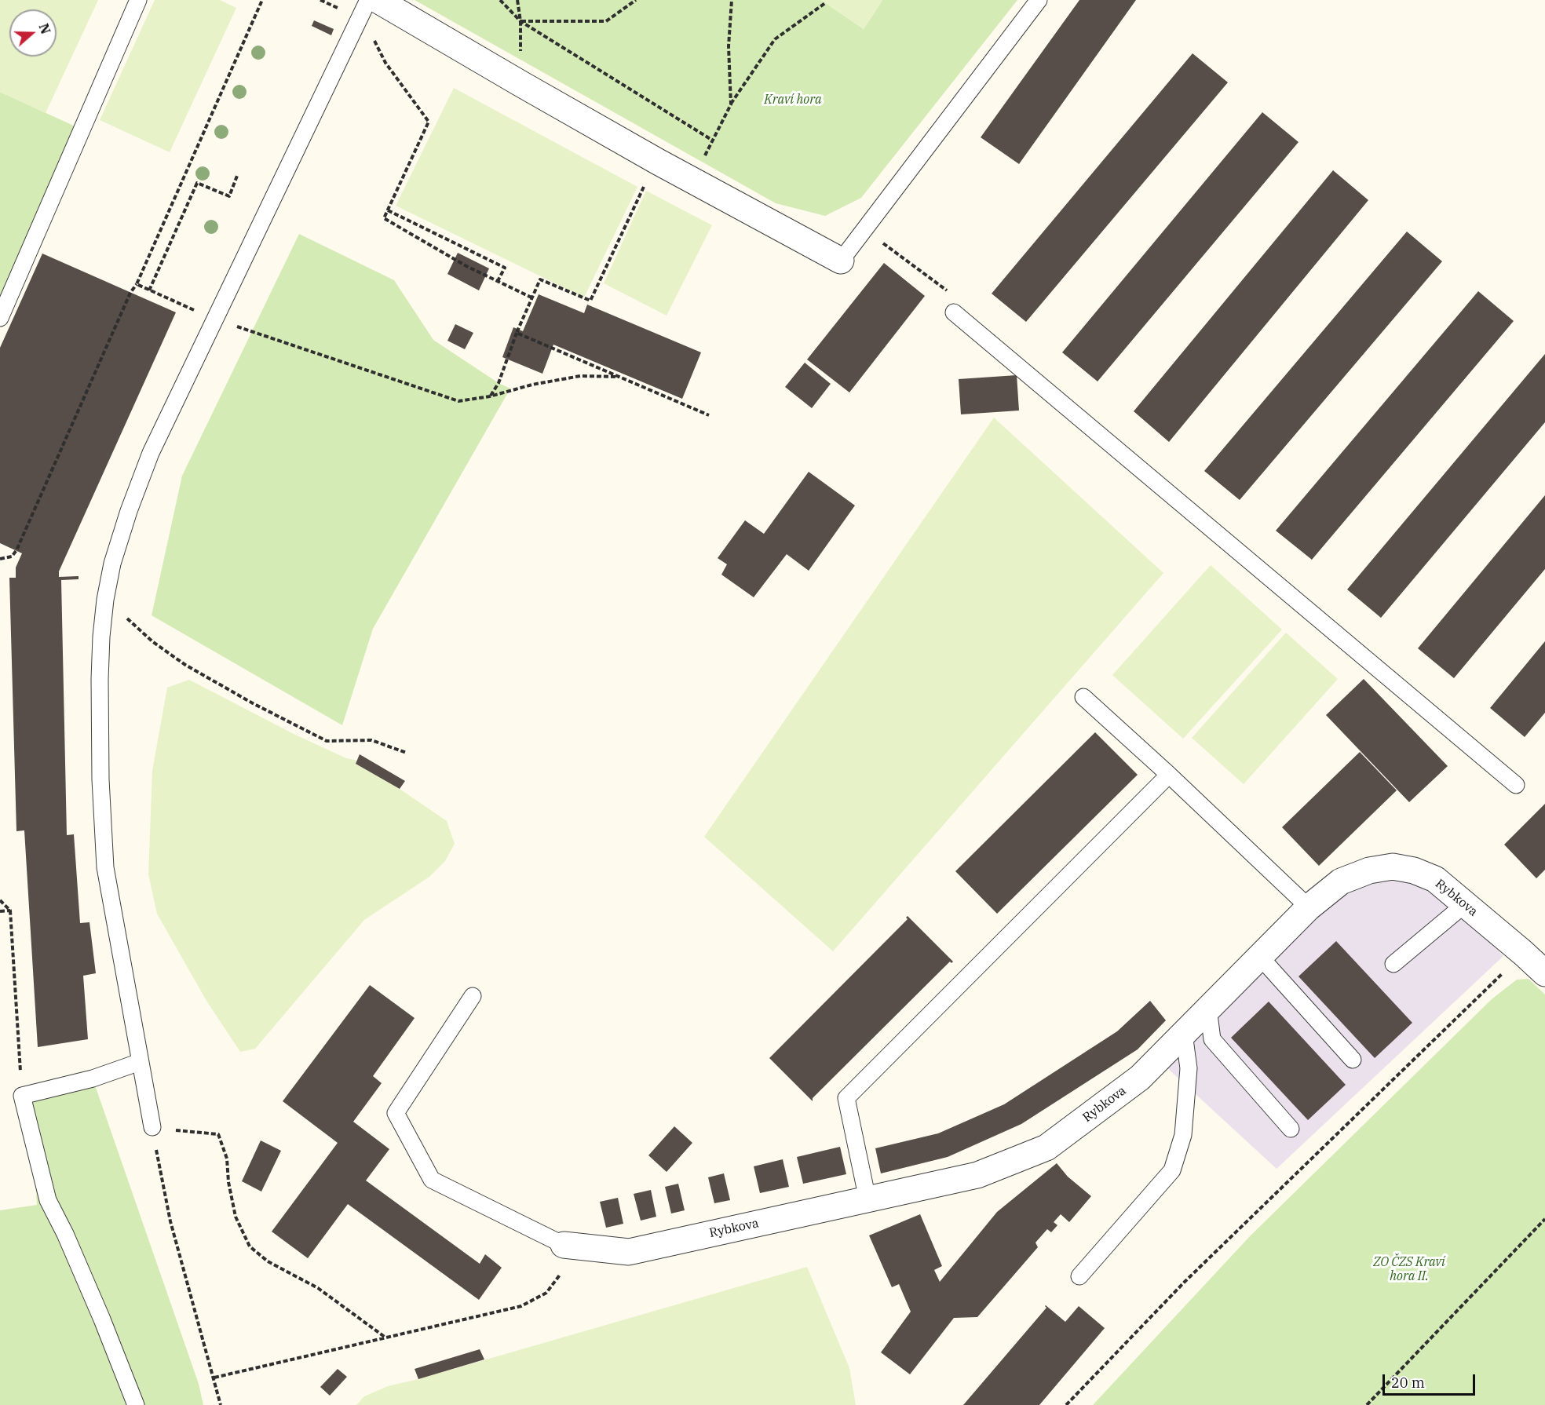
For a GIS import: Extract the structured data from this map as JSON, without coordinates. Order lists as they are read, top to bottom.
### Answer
{
  "streets": {
    "street": ["Rybkova"]
  },
  "parks": ["Kraví hora", "ZO ČZS Kraví hora II."],
  "scale_bar": "20 m",
  "north": "right"
}
